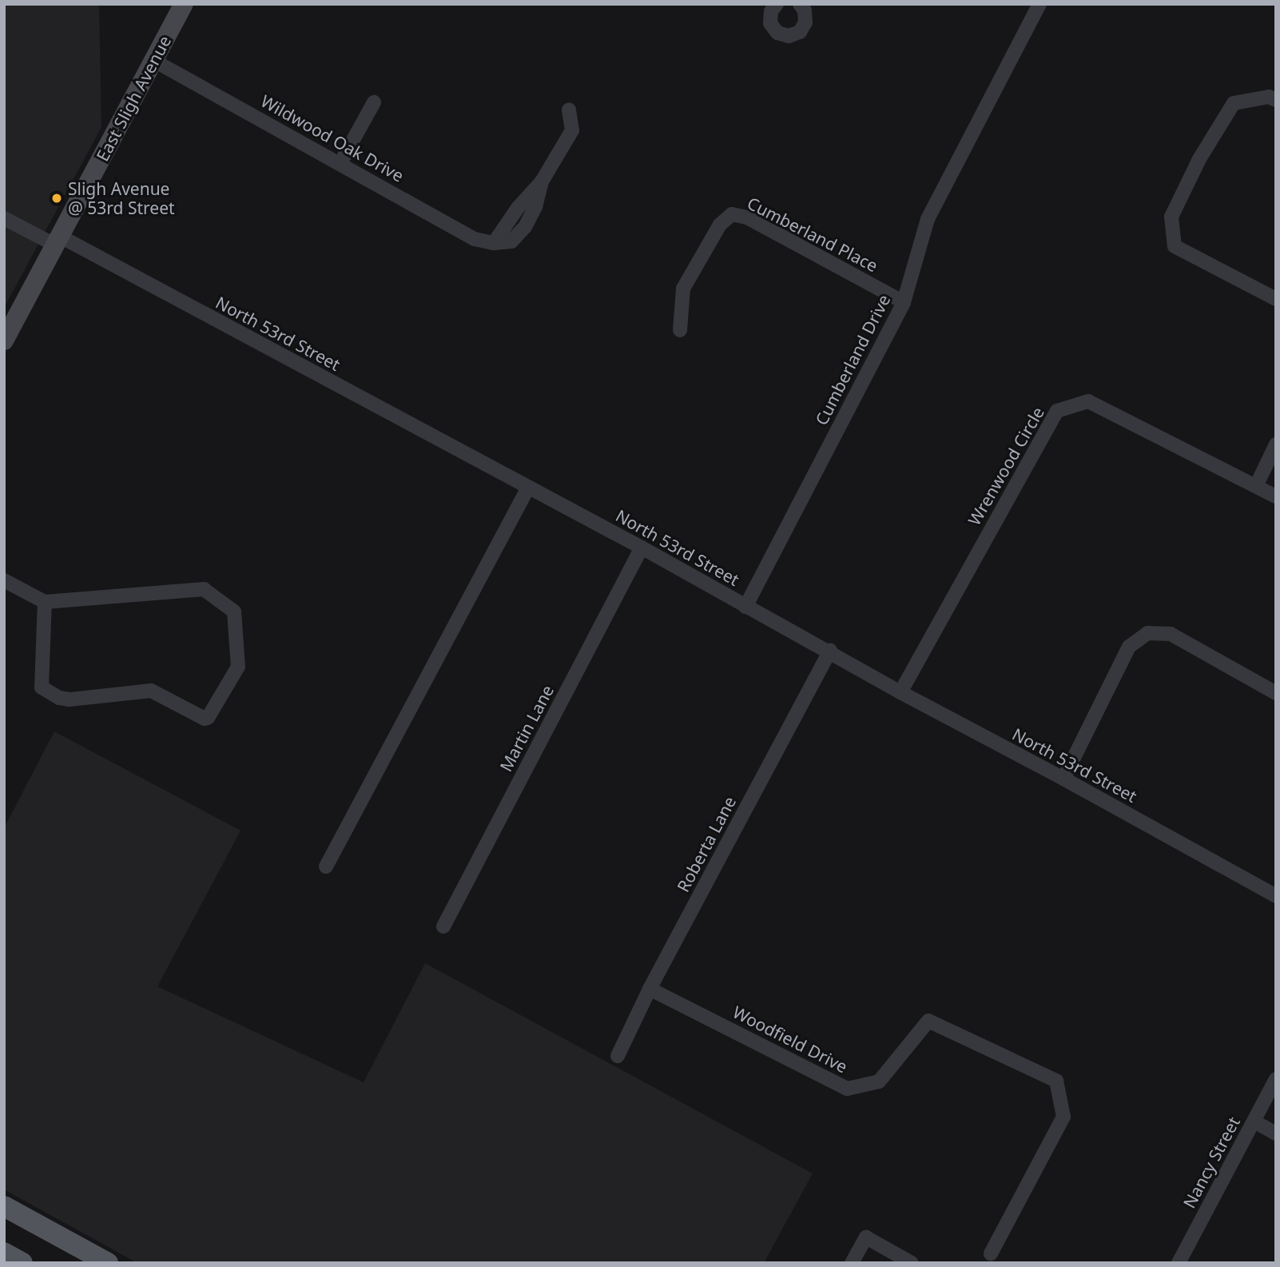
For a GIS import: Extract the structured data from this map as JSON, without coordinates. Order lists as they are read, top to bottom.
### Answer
{
  "streets": {
    "street": [
      "East Sligh Avenue",
      "Wildwood Oak Drive",
      "Cumberland Place",
      "North 53rd Street",
      "Cumberland Drive",
      "Wrenwood Circle",
      "Martin Lane",
      "Roberta Lane",
      "Woodfield Drive",
      "Nancy Street"
    ]
  },
  "crossings": [
    ["East Sligh Avenue", "Wildwood Oak Drive"],
    ["East Sligh Avenue", "North 53rd Street"],
    ["Cumberland Place", "Cumberland Drive"],
    ["North 53rd Street", "Cumberland Drive"],
    ["North 53rd Street", "Wrenwood Circle"],
    ["North 53rd Street", "Martin Lane"],
    ["North 53rd Street", "Roberta Lane"],
    ["Roberta Lane", "Woodfield Drive"]
  ],
  "places": ["Sligh Avenue @ 53rd Street"]
}
